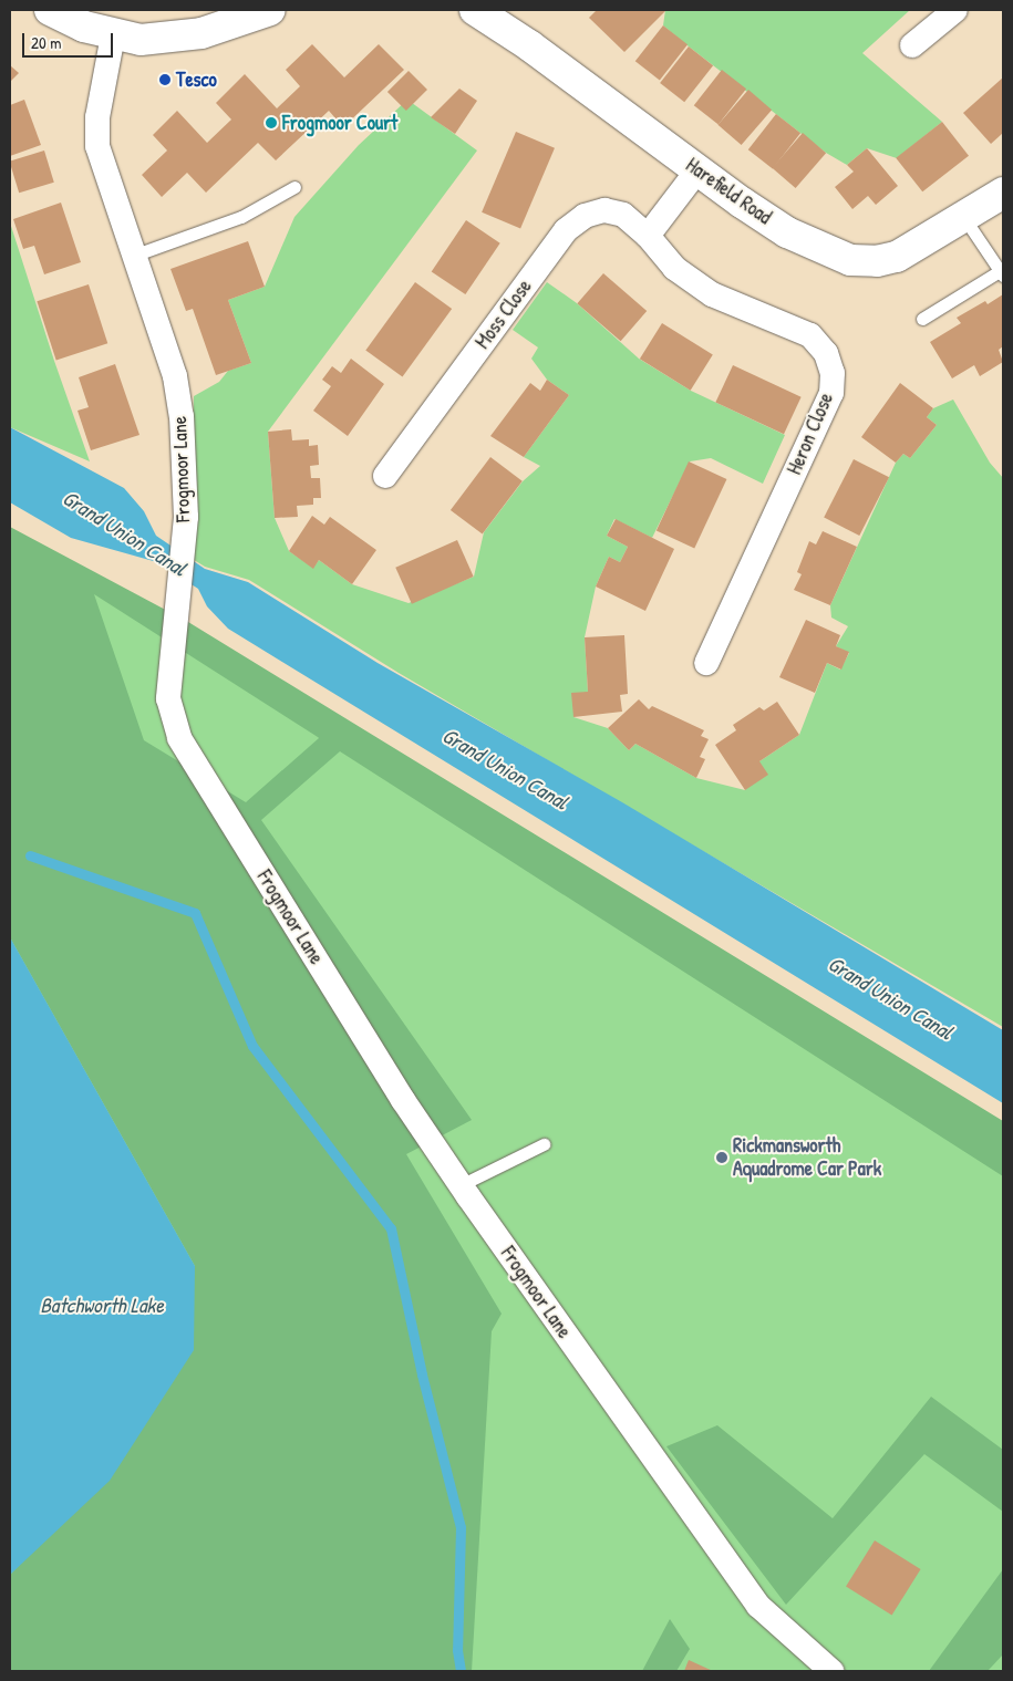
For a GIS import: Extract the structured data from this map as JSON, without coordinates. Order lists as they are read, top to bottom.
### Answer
{
  "streets": {
    "street": [
      "Harefield Road",
      "Moss Close",
      "Heron Close",
      "Frogmoor Lane"
    ]
  },
  "crossings": [
    ["Moss Close", "Heron Close"]
  ],
  "water": ["Grand Union Canal", "Batchworth Lake"],
  "places": ["Tesco", "Frogmoor Court", "Rickmansworth Aquadrome Car Park"],
  "scale_bar": "20 m"
}
